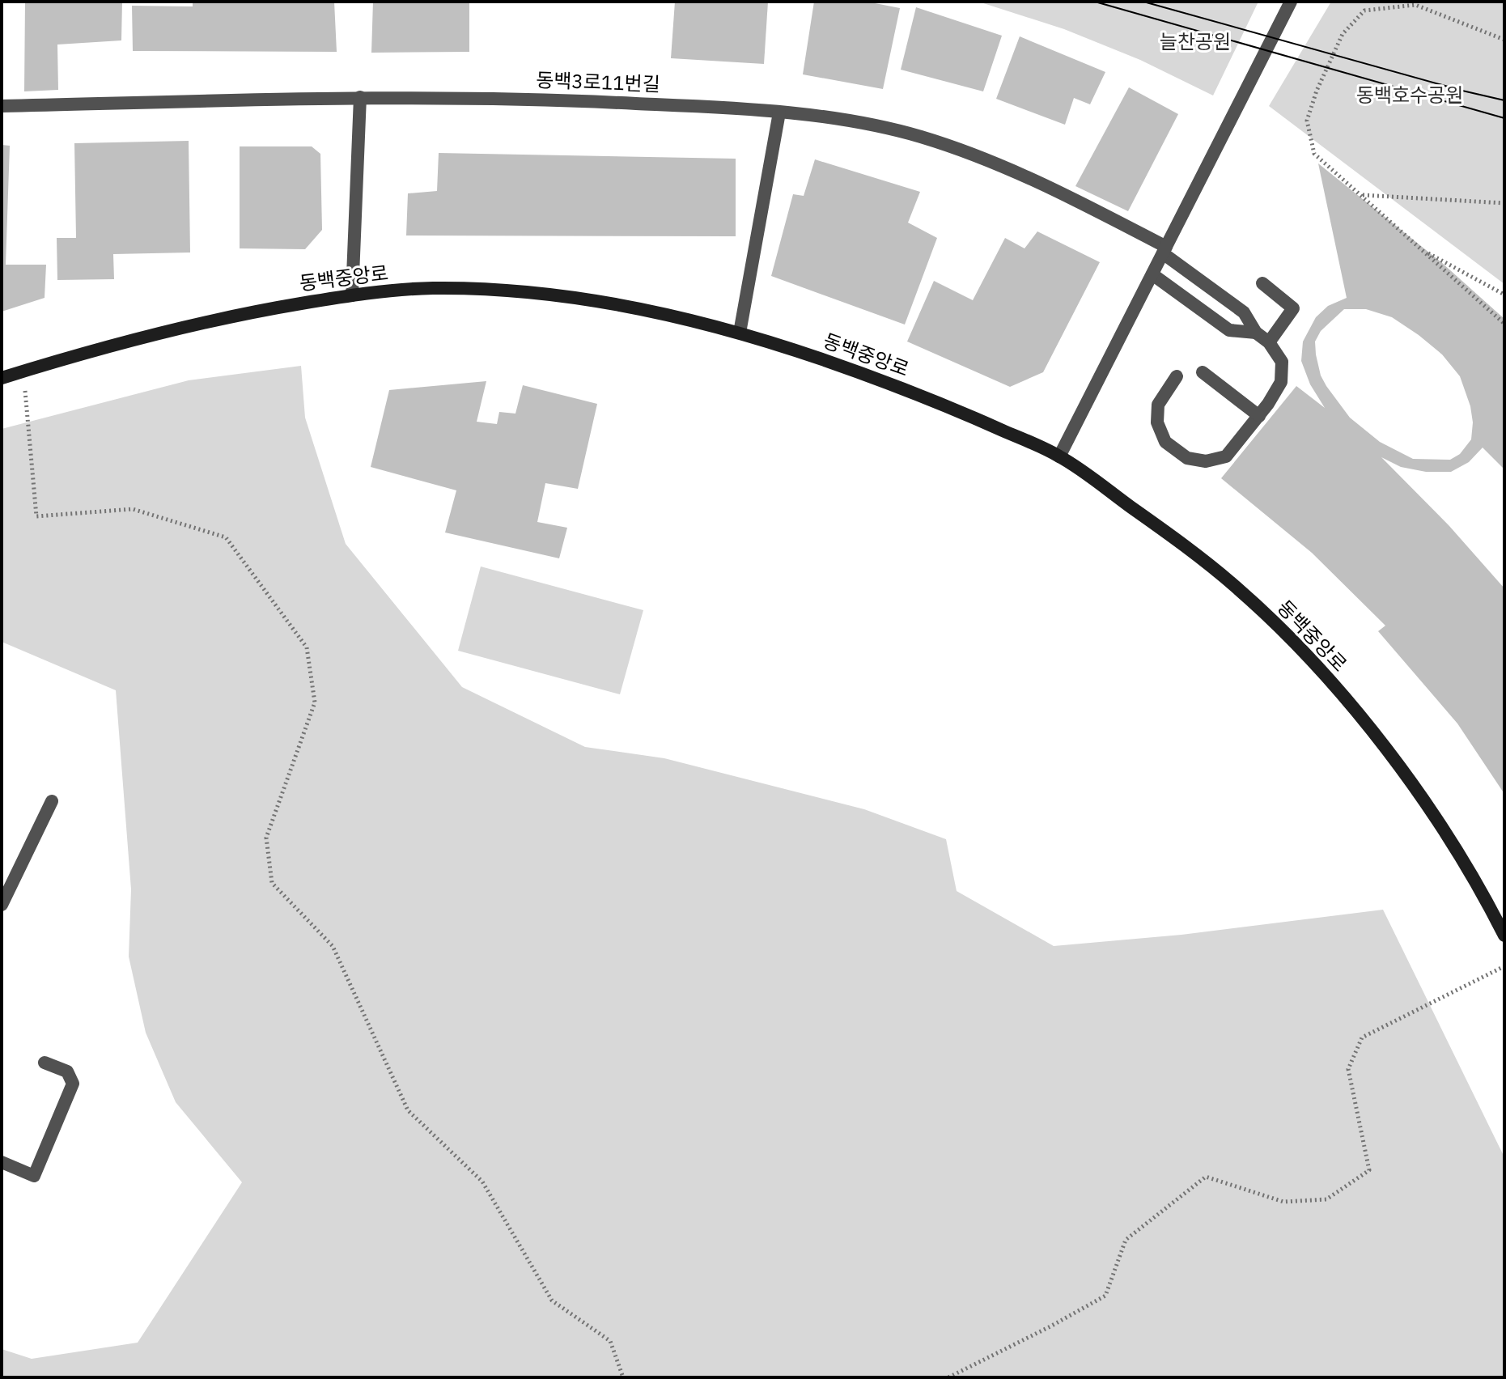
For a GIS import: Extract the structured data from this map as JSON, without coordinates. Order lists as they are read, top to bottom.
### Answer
{
  "streets": {
    "street": ["동백3로11번길", "동백중앙로"]
  },
  "parks": ["늘찬공원", "동백호수공원"]
}
